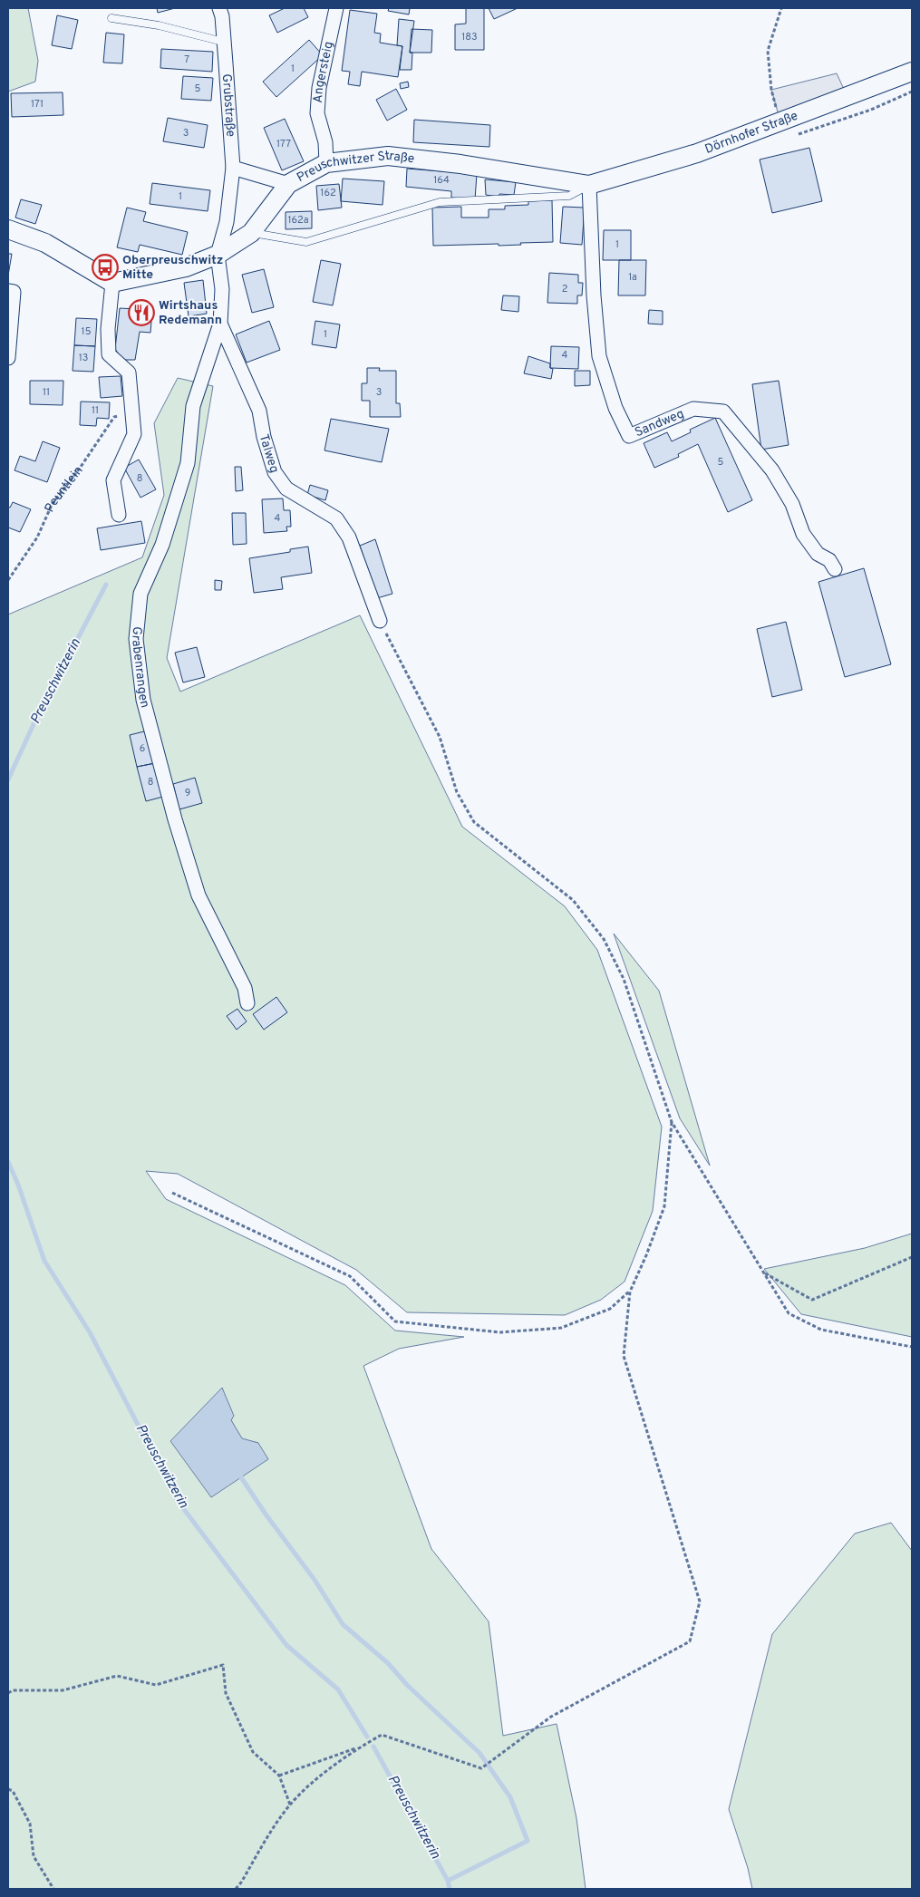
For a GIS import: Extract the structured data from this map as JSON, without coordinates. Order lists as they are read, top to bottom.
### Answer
{
  "streets": {
    "street": [
      "Angersteig",
      "Grubstraße",
      "Dörnhofer Straße",
      "Preuschwitzer Straße",
      "Sandweg",
      "Talweg",
      "Grabenrangen"
    ],
    "path": ["Peuntlein"]
  },
  "crossings": [
    ["Angersteig", "Preuschwitzer Straße"],
    ["Grubstraße", "Preuschwitzer Straße"],
    ["Grubstraße", "Talweg"],
    ["Dörnhofer Straße", "Preuschwitzer Straße"],
    ["Dörnhofer Straße", "Sandweg"],
    ["Preuschwitzer Straße", "Sandweg"],
    ["Preuschwitzer Straße", "Talweg"],
    ["Talweg", "Grabenrangen"]
  ],
  "water": ["Preuschwitzerin"],
  "places": {
    "bus stop": ["Oberpreuschwitz Mitte"],
    "restaurant": ["Wirtshaus Redemann"]
  },
  "house_numbers": [
    "183",
    "7",
    "1",
    "5",
    "171",
    "3",
    "177",
    "164",
    "162",
    "1",
    "162a",
    "1",
    "1a",
    "2",
    "15",
    "1",
    "4",
    "13",
    "11",
    "3",
    "11",
    "5",
    "8",
    "4",
    "6",
    "8",
    "9"
  ]
}
